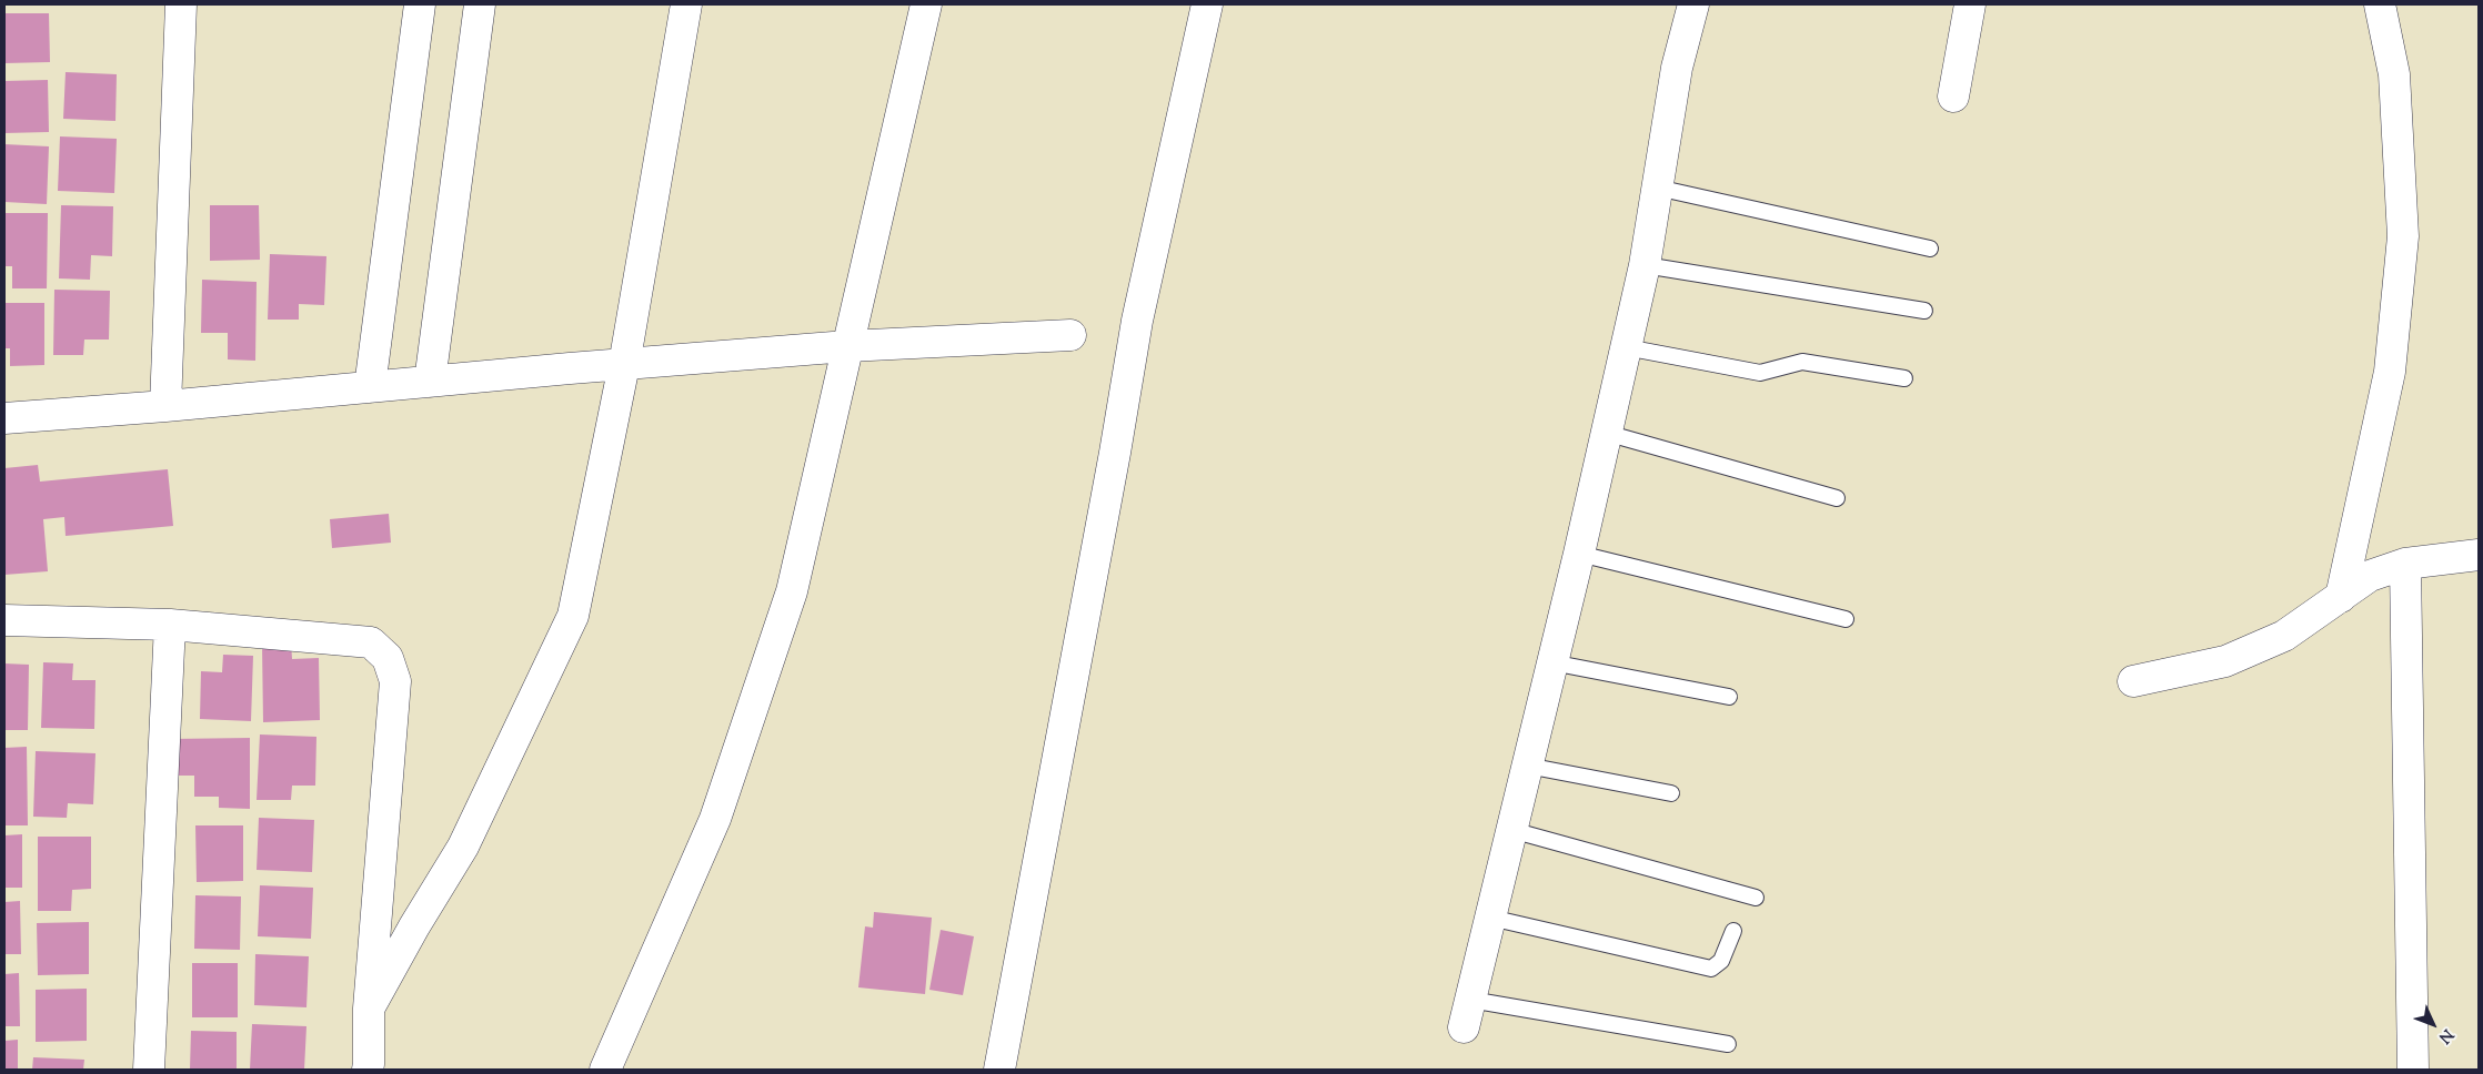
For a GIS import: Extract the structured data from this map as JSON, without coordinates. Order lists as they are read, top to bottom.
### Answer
{
  "north": "bottom right"
}
